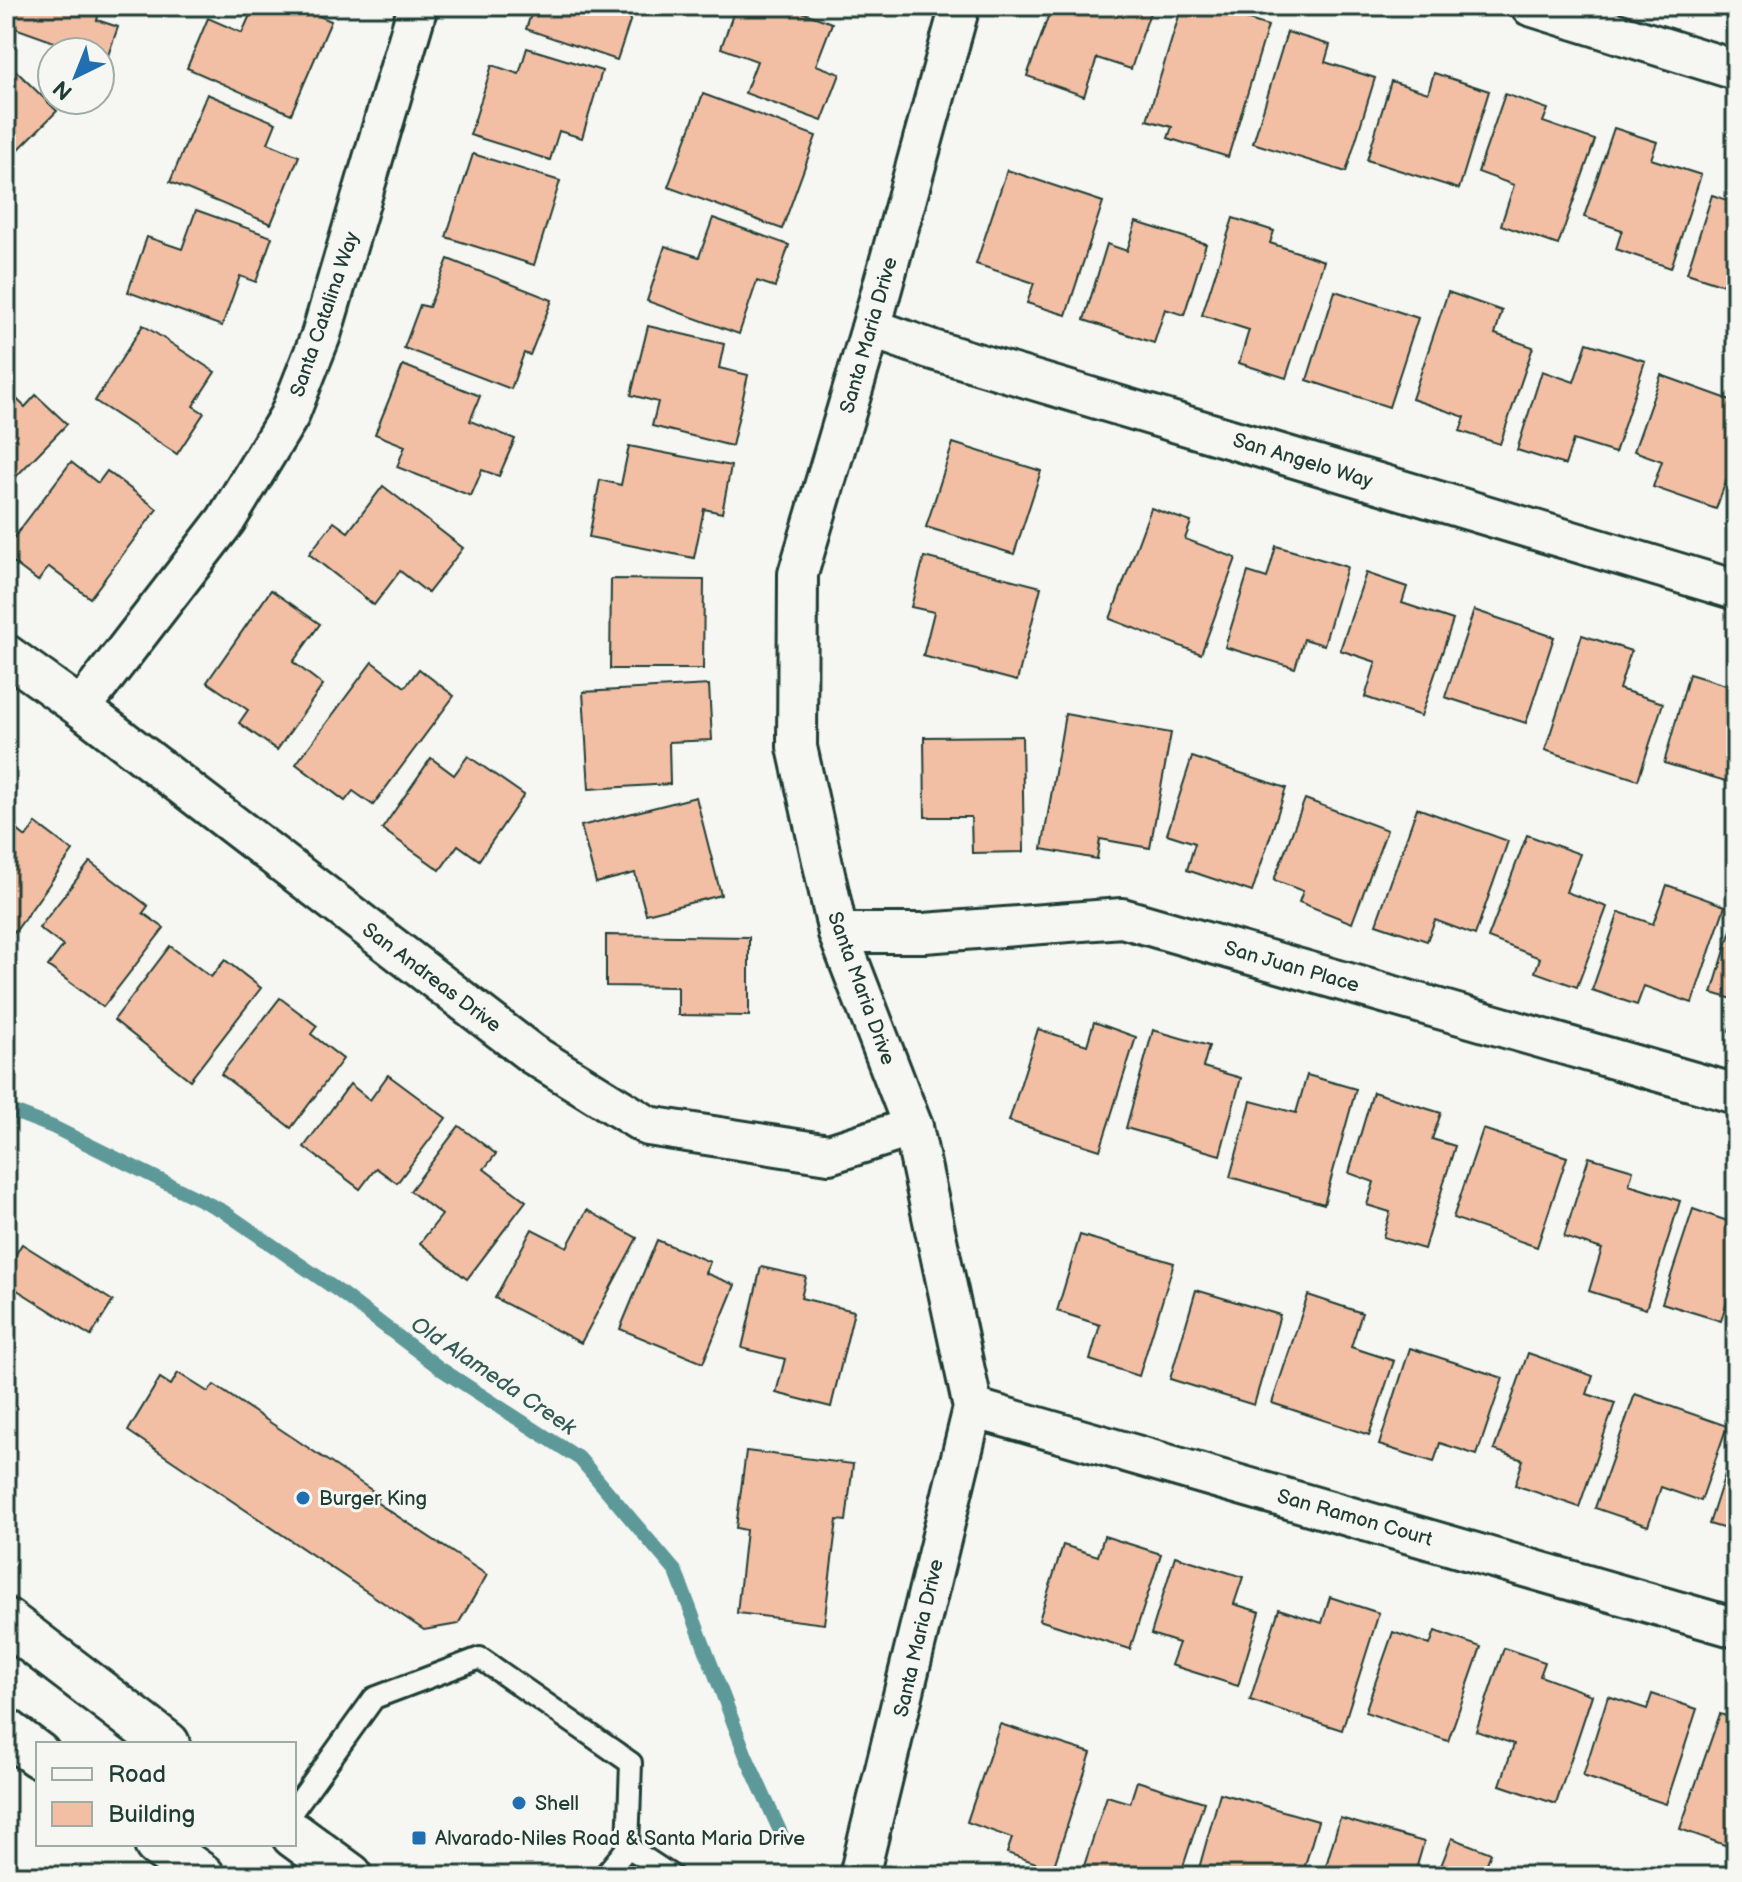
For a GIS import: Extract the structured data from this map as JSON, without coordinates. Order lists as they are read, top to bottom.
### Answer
{
  "streets": {
    "street": [
      "Santa Catalina Way",
      "Santa Maria Drive",
      "San Angelo Way",
      "San Juan Place",
      "San Andreas Drive",
      "San Ramon Court"
    ]
  },
  "crossings": [
    ["Santa Catalina Way", "San Andreas Drive"],
    ["Santa Maria Drive", "San Angelo Way"],
    ["Santa Maria Drive", "San Juan Place"],
    ["Santa Maria Drive", "San Andreas Drive"],
    ["Santa Maria Drive", "San Ramon Court"]
  ],
  "water": ["Old Alameda Creek"],
  "places": {
    "other": ["Burger King", "Shell"],
    "transit": ["Alvarado-Niles Road & Santa Maria Drive"]
  },
  "legend": ["Road", "Building"],
  "north": "bottom left"
}
